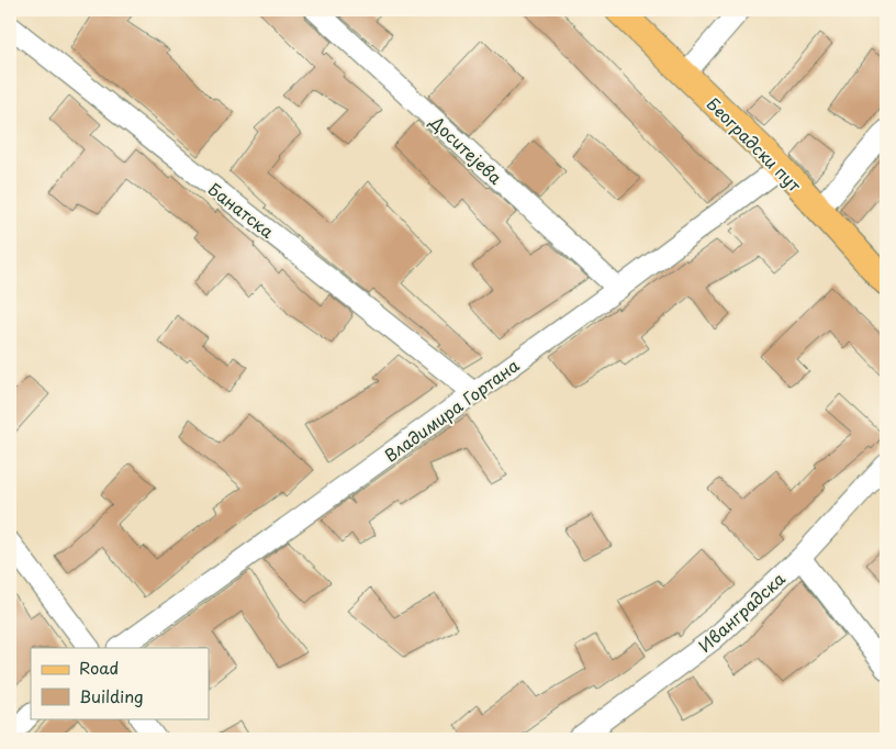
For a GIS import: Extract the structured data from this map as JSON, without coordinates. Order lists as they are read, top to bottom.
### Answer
{
  "streets": {
    "main road": ["Београдски пут"],
    "street": [
      "Доситејева",
      "Банатска",
      "Владимира Гортана",
      "Иванградска"
    ]
  },
  "crossings": [
    ["Београдски пут", "Владимира Гортана"],
    ["Доситејева", "Владимира Гортана"],
    ["Банатска", "Владимира Гортана"]
  ],
  "legend": ["Road", "Building"]
}
